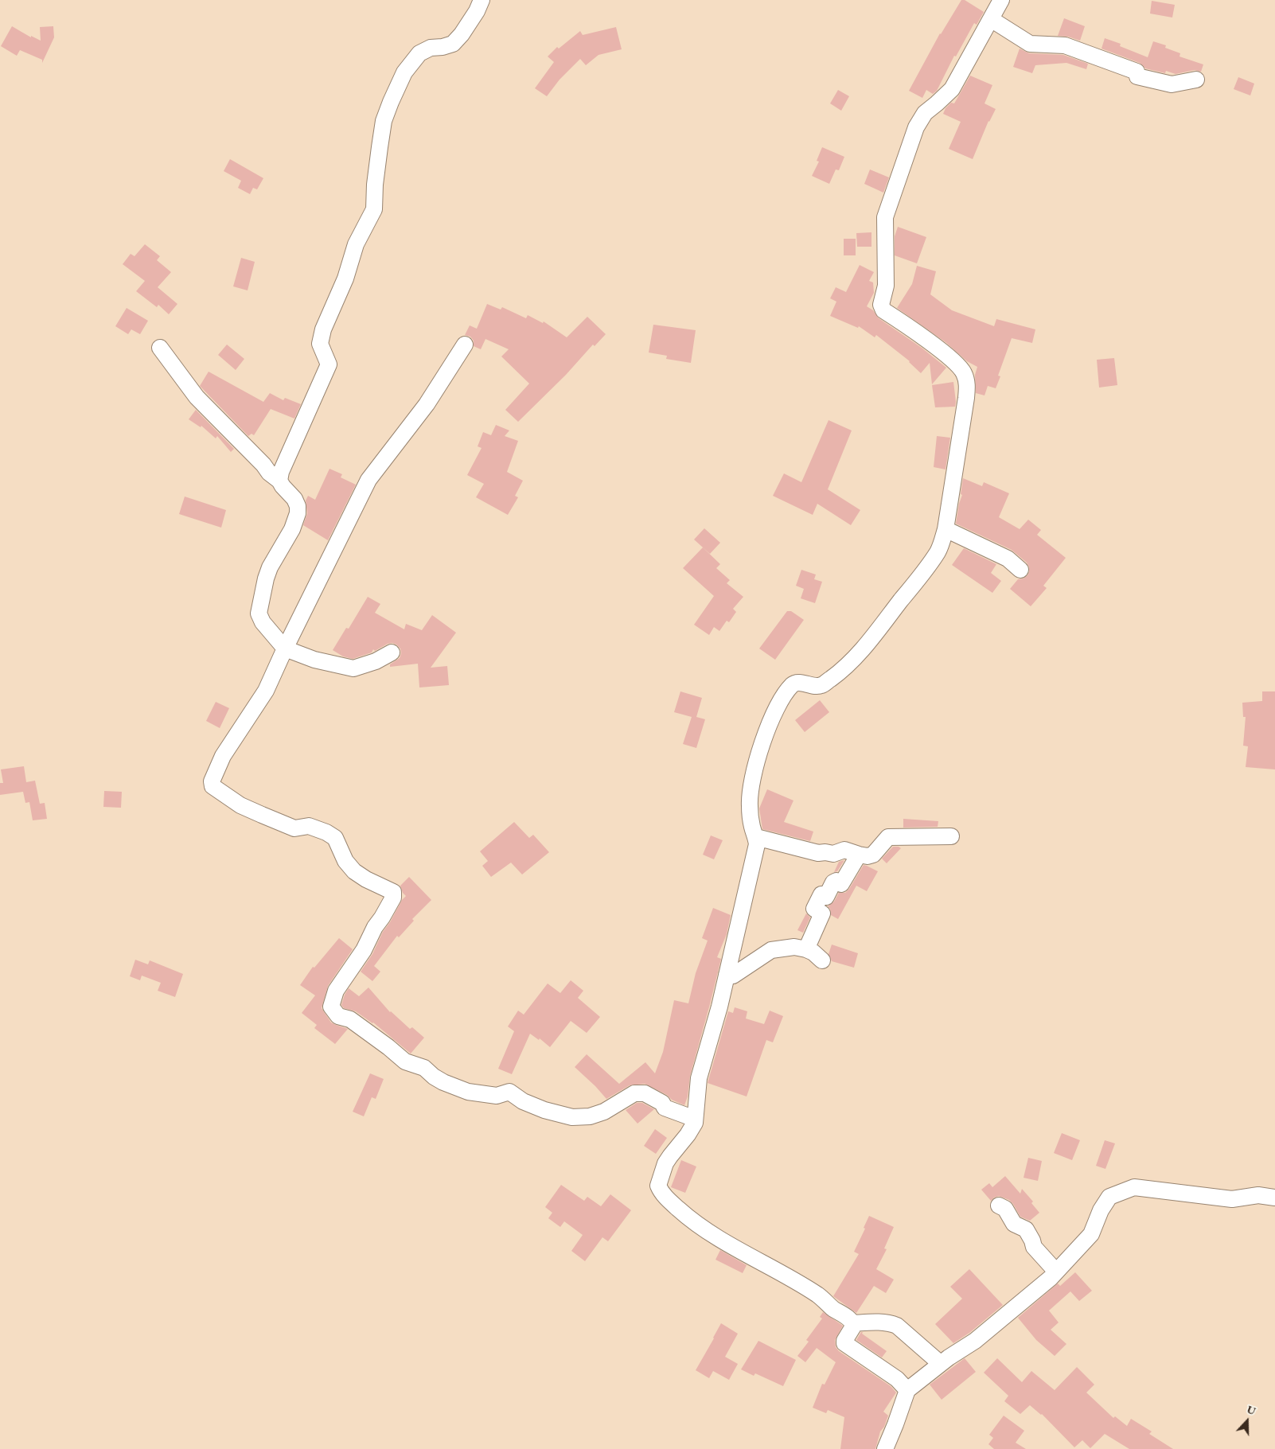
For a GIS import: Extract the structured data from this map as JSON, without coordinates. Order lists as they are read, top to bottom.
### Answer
{
  "north": "top"
}
